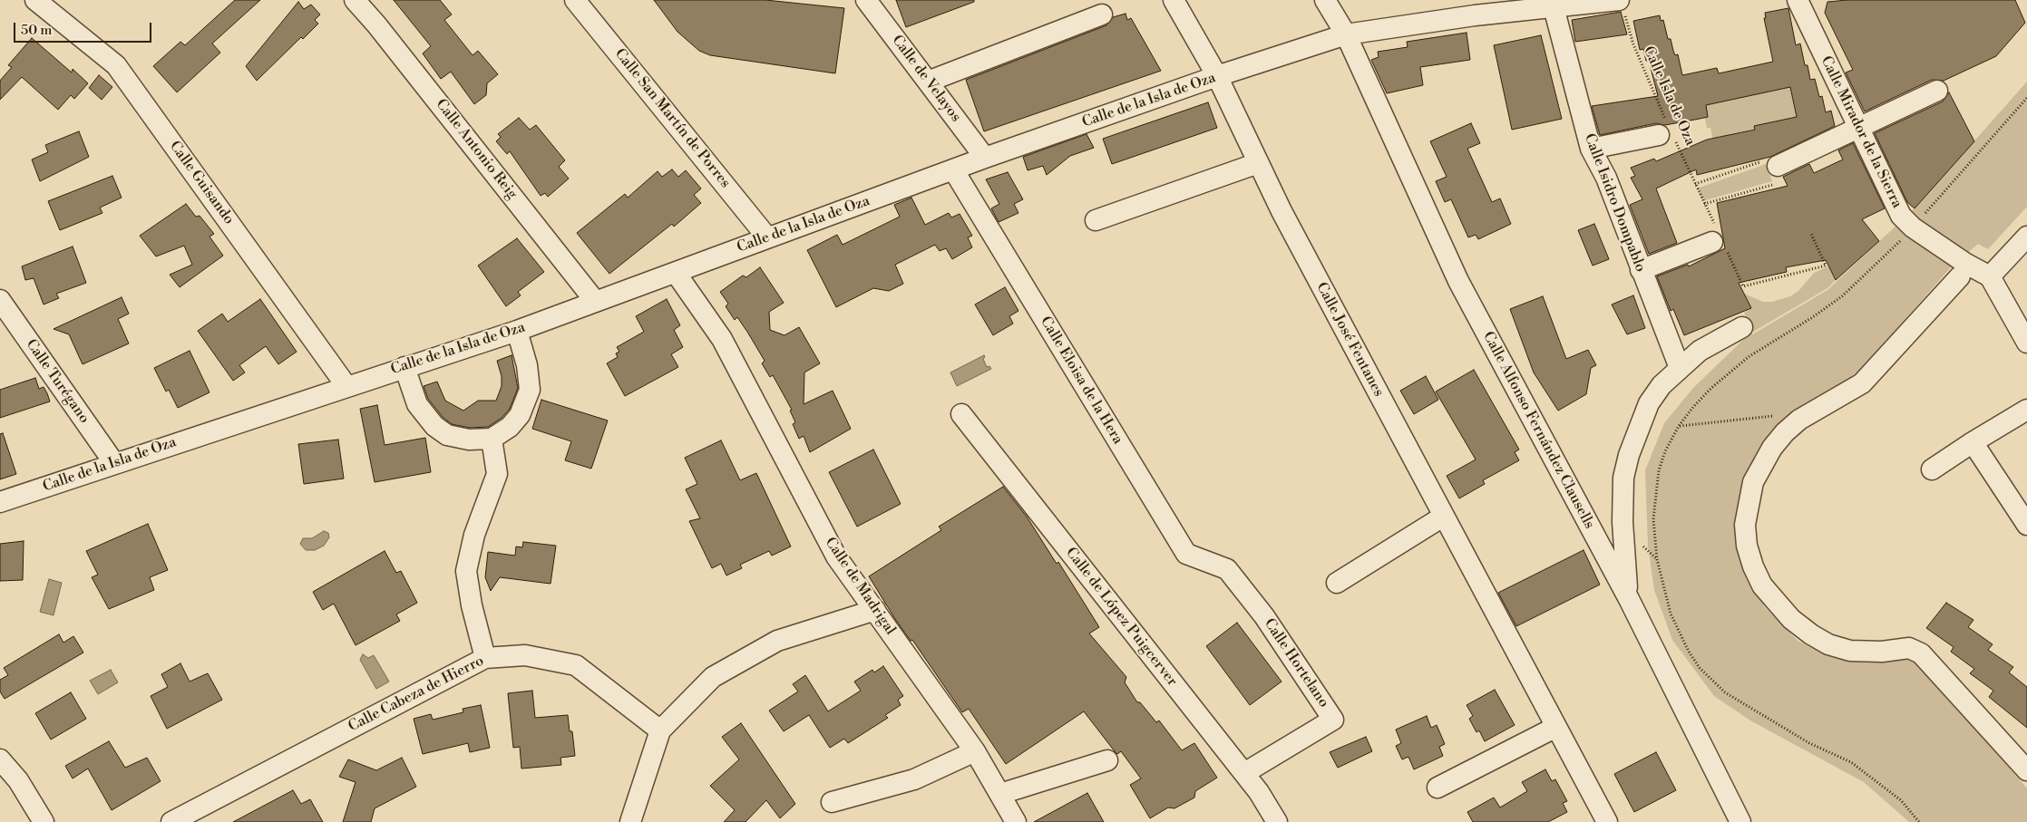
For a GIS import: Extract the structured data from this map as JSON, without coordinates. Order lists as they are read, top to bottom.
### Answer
{
  "streets": {
    "street": [
      "Calle de Velayos",
      "Calle de la Isla de Oza",
      "Calle San Martín de Porres",
      "Calle Mirador de la Sierra",
      "Calle Antonio Reig",
      "Calle Guisando",
      "Calle Isidro Dompablo",
      "Calle José Fentanes",
      "Calle Eloisa de la Hera",
      "Calle Turégano",
      "Calle Alfonso Fernández Clausells",
      "Calle de Madrigal",
      "Calle de López Puigcerver",
      "Calle Hortelano",
      "Calle Cabeza de Hierro"
    ],
    "path": ["Calle Isla de Oza"]
  },
  "crossings": [
    ["Calle de Velayos", "Calle de la Isla de Oza"],
    ["Calle Isla de Oza", "Calle de la Isla de Oza"],
    ["Calle de la Isla de Oza", "Calle San Martín de Porres"],
    ["Calle de la Isla de Oza", "Calle Antonio Reig"],
    ["Calle de la Isla de Oza", "Calle Guisando"],
    ["Calle de la Isla de Oza", "Calle Isidro Dompablo"],
    ["Calle de la Isla de Oza", "Calle José Fentanes"],
    ["Calle de la Isla de Oza", "Calle Eloisa de la Hera"],
    ["Calle de la Isla de Oza", "Calle Turégano"],
    ["Calle de la Isla de Oza", "Calle Alfonso Fernández Clausells"],
    ["Calle de la Isla de Oza", "Calle de Madrigal"],
    ["Calle Eloisa de la Hera", "Calle Hortelano"],
    ["Calle de López Puigcerver", "Calle Hortelano"]
  ],
  "scale_bar": "50 m"
}
